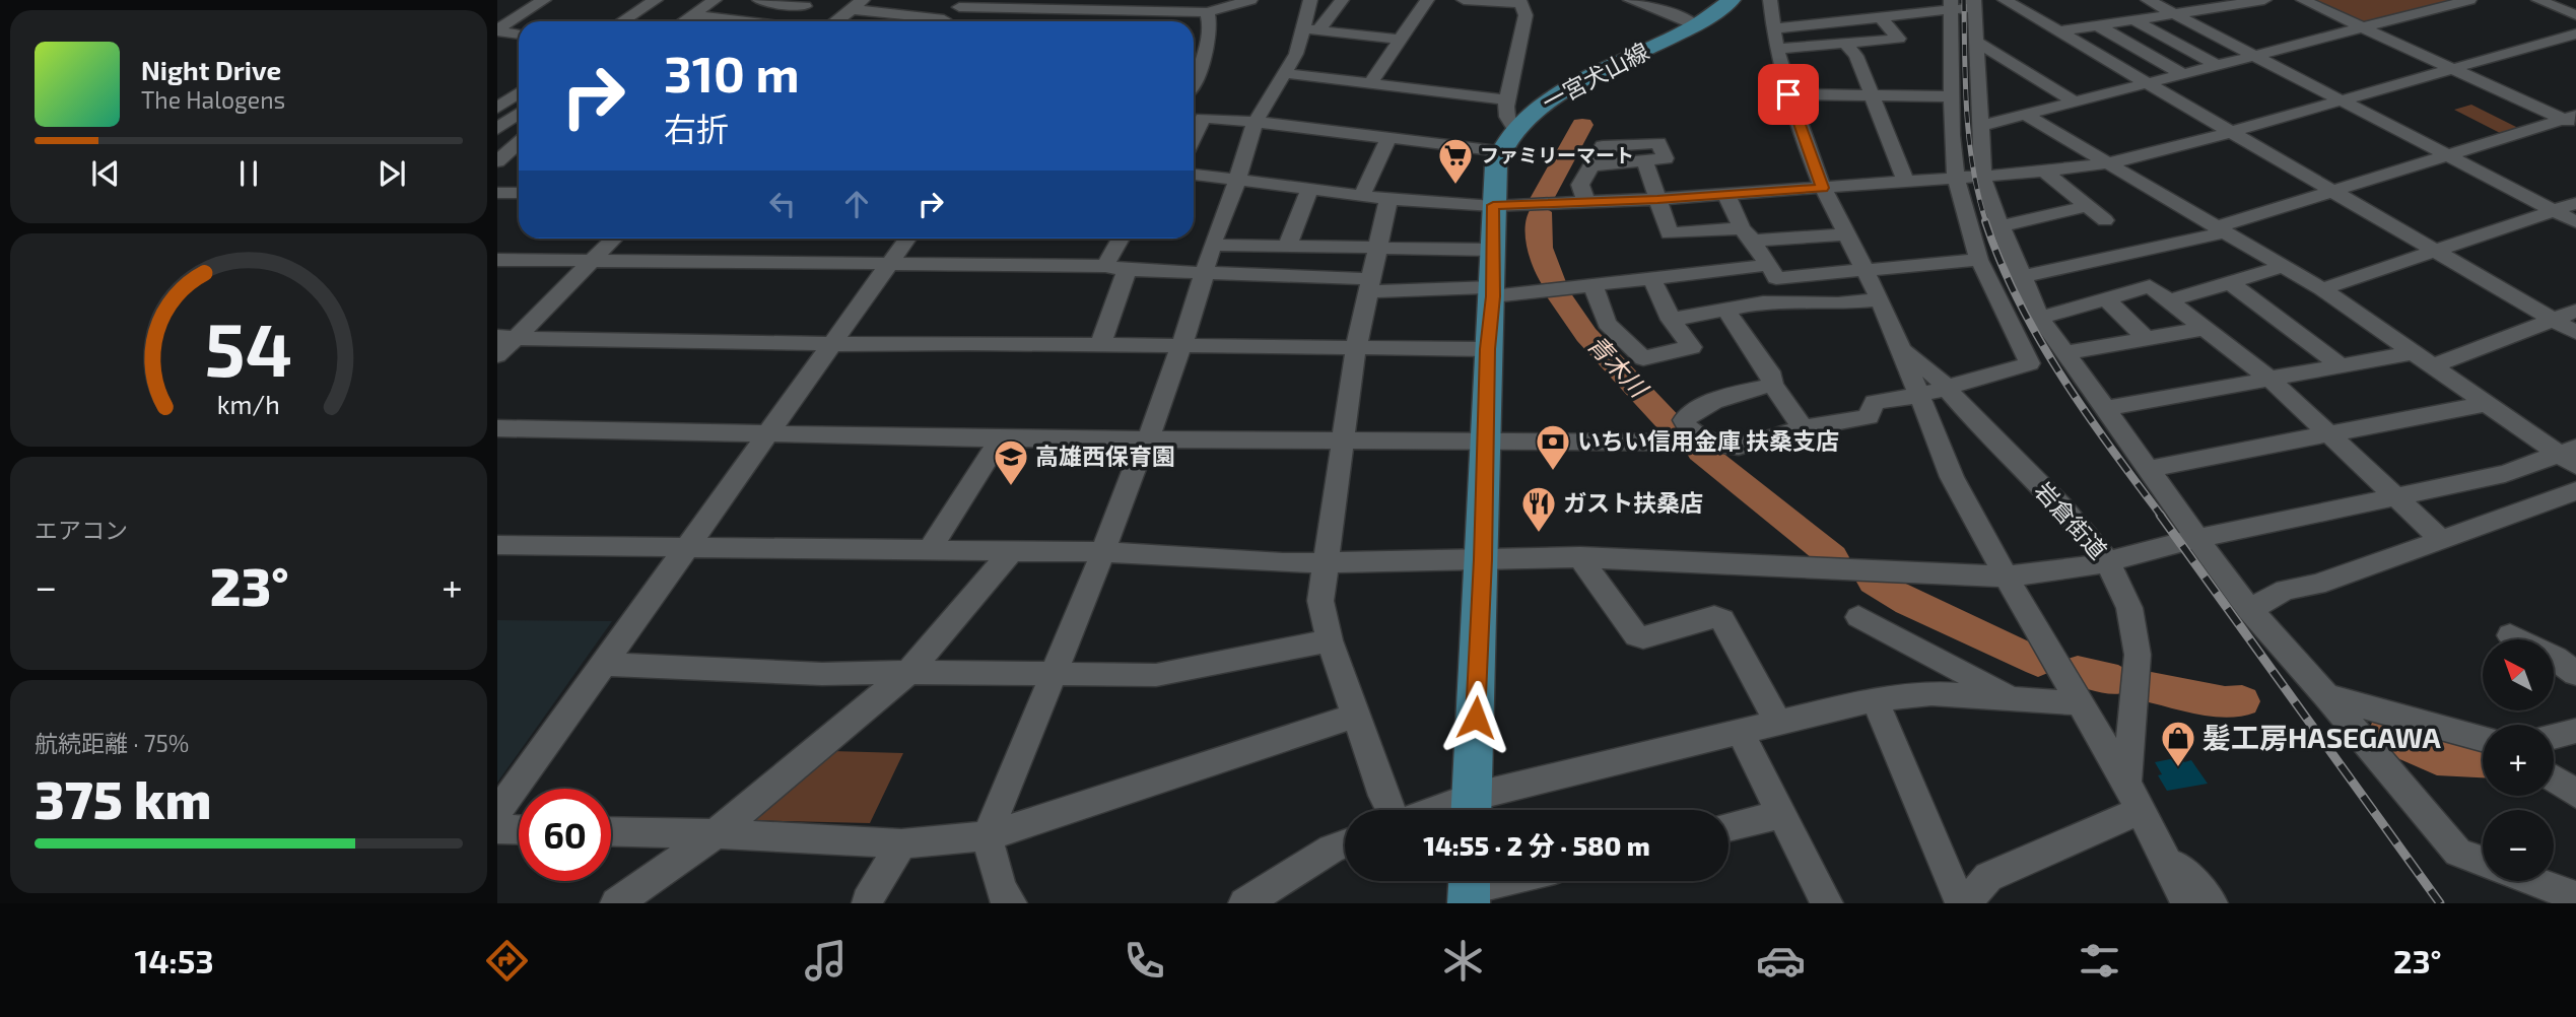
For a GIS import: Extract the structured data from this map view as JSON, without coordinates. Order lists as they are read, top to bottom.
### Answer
{
  "streets": {
    "main road": ["一宮犬山線"],
    "street": ["岩倉街道"]
  },
  "water": ["青木川"],
  "places": {
    "supermarket": ["ファミリーマート"],
    "bank": ["いちい信用金庫 扶桑支店"],
    "school or university": ["高雄西保育園"],
    "restaurant": ["ガスト扶桑店"],
    "shop": ["髪工房HASEGAWA"]
  },
  "north": "top left",
  "page": {
    "turn": ["310 m", "右折"],
    "song": ["Night Drive", "The Halogens"],
    "tile": [
      "エアコン",
      ["航続距離 · 75%", "375 km"]
    ],
    "heat": ["−", "23°", "+"],
    "map_buttons": ["+", "−"],
    "limit": "60",
    "trip": "14:55 · 2 分 · 580 m",
    "tabs": ["14:53", "23°"],
    "gauge": ["54", "km/h"]
  }
}
